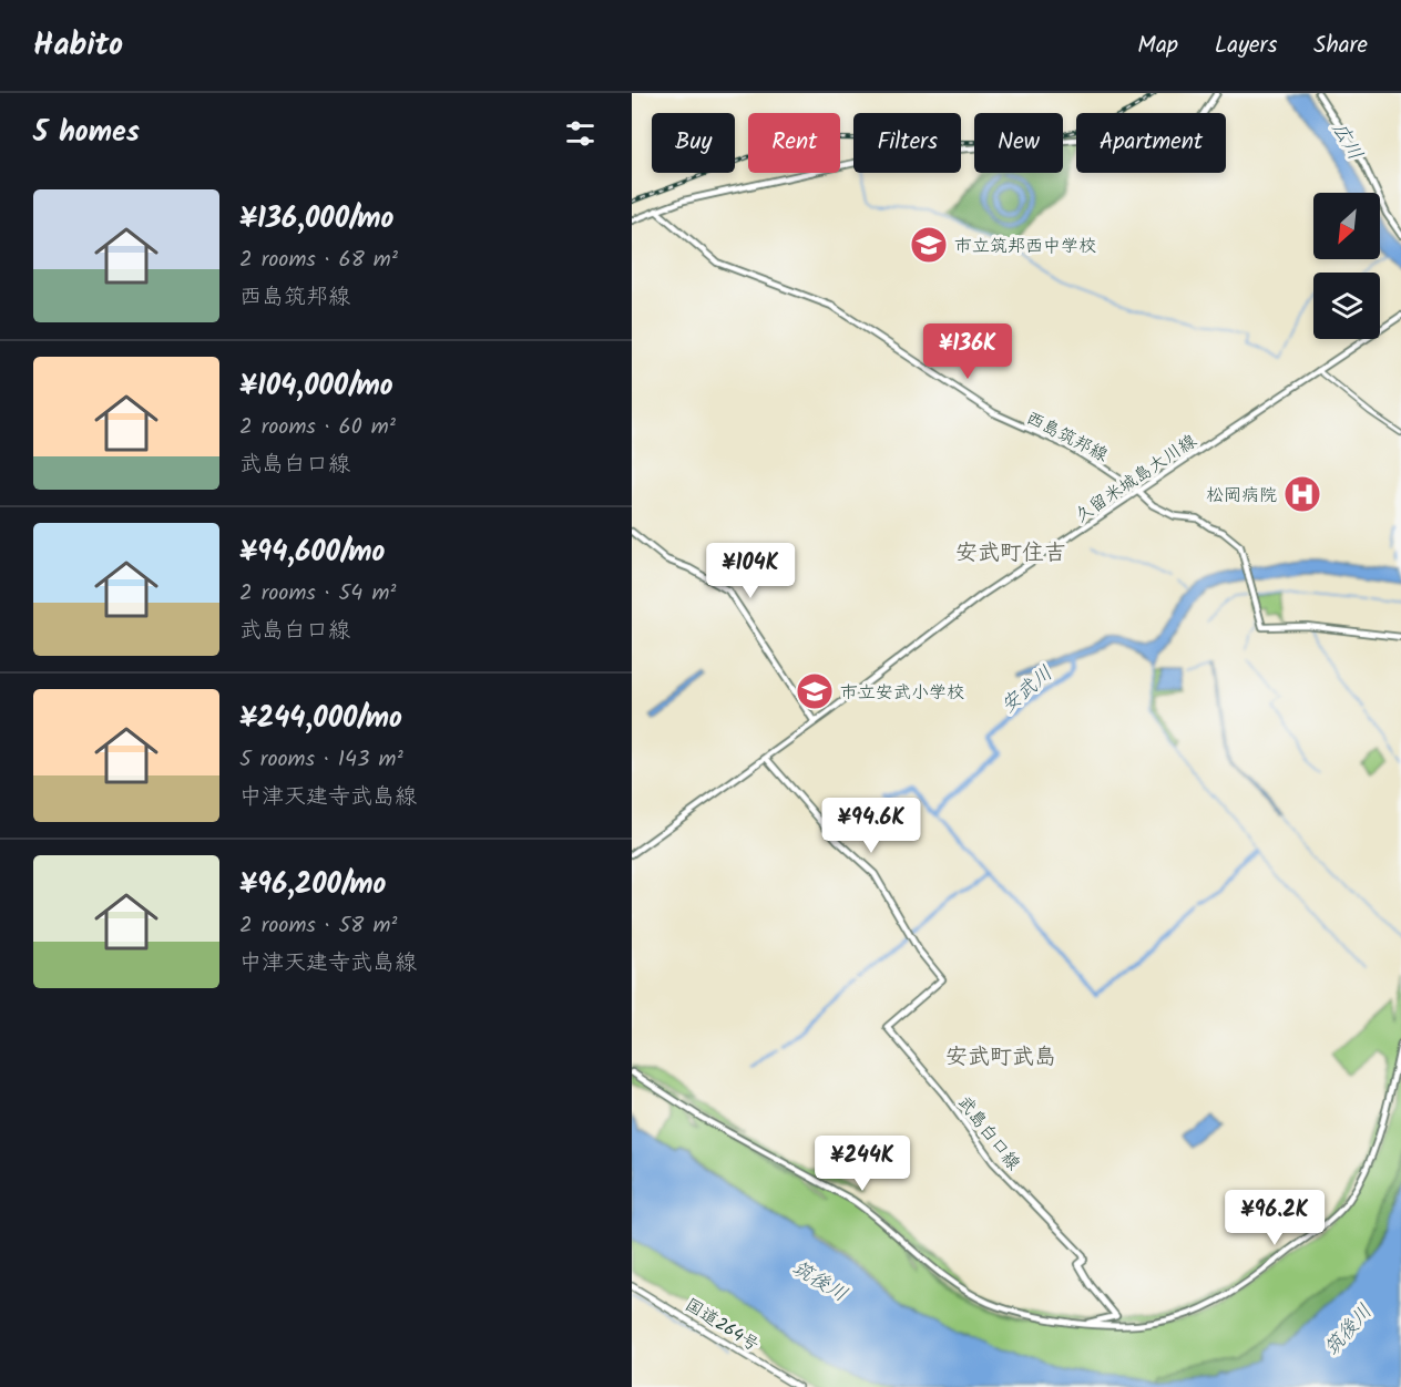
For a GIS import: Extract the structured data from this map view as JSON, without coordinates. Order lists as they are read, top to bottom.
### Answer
{
  "streets": {
    "highway": ["国道264号"],
    "main road": ["西島筑邦線", "久留米城島大川線", "武島白口線"]
  },
  "crossings": [
    ["西島筑邦線", "久留米城島大川線"],
    ["久留米城島大川線", "武島白口線"]
  ],
  "districts": ["安武町住吉", "安武町武島"],
  "water": ["広川", "安武川", "筑後川"],
  "places": {
    "school or university": ["市立筑邦西中学校", "市立安武小学校"],
    "hospital": ["松岡病院"]
  },
  "north": "bottom left",
  "page": {
    "header": "Habito",
    "nav": ["Map", "Layers", "Share"],
    "heading": "5 homes",
    "chip": [
      "Buy",
      "Rent",
      "Filters",
      "New",
      "Apartment"
    ],
    "list": [
      {
        "name": "¥136,000/mo",
        "note": "2 rooms · 68 m² · 西島筑邦線"
      },
      {
        "name": "¥104,000/mo",
        "note": "2 rooms · 60 m² · 武島白口線"
      },
      {
        "name": "¥94,600/mo",
        "note": "2 rooms · 54 m² · 武島白口線"
      },
      {
        "name": "¥244,000/mo",
        "note": "5 rooms · 143 m² · 中津天建寺武島線"
      },
      {
        "name": "¥96,200/mo",
        "note": "2 rooms · 58 m² · 中津天建寺武島線"
      }
    ],
    "price": [
      "¥136K",
      "¥104K",
      "¥94.6K",
      "¥244K",
      "¥96.2K"
    ]
  }
}
